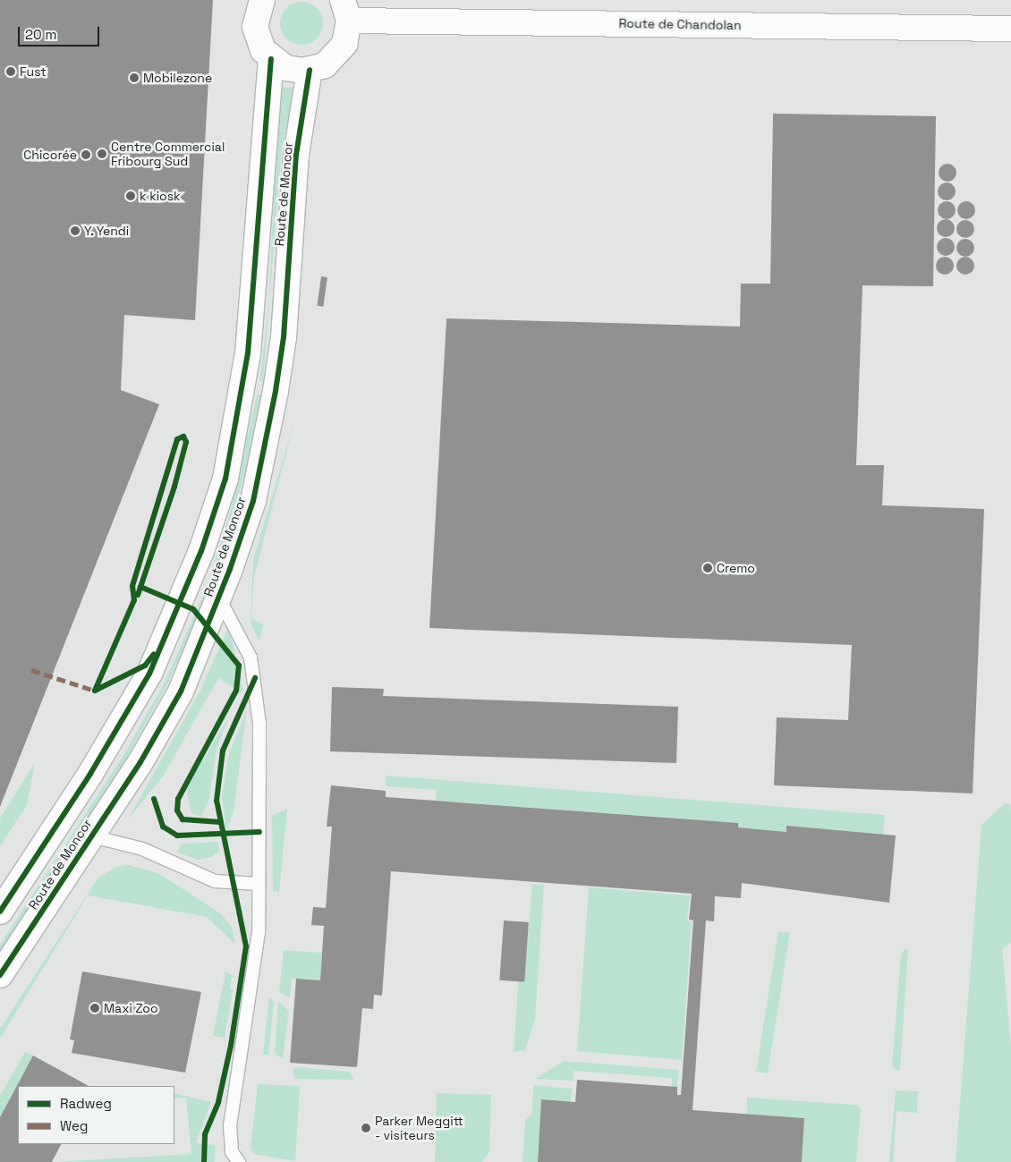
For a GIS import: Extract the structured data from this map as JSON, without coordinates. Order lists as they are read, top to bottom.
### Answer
{
  "streets": {
    "main road": ["Route de Chandolan", "Route de Moncor"]
  },
  "places": [
    "Fust",
    "Mobilezone",
    "Centre Commercial Fribourg Sud",
    "Chicorée",
    "k kiosk",
    "Y. Yendi",
    "Cremo",
    "Maxi Zoo",
    "Parker Meggitt - visiteurs"
  ],
  "legend": ["Radweg", "Weg"],
  "scale_bar": "20 m"
}
